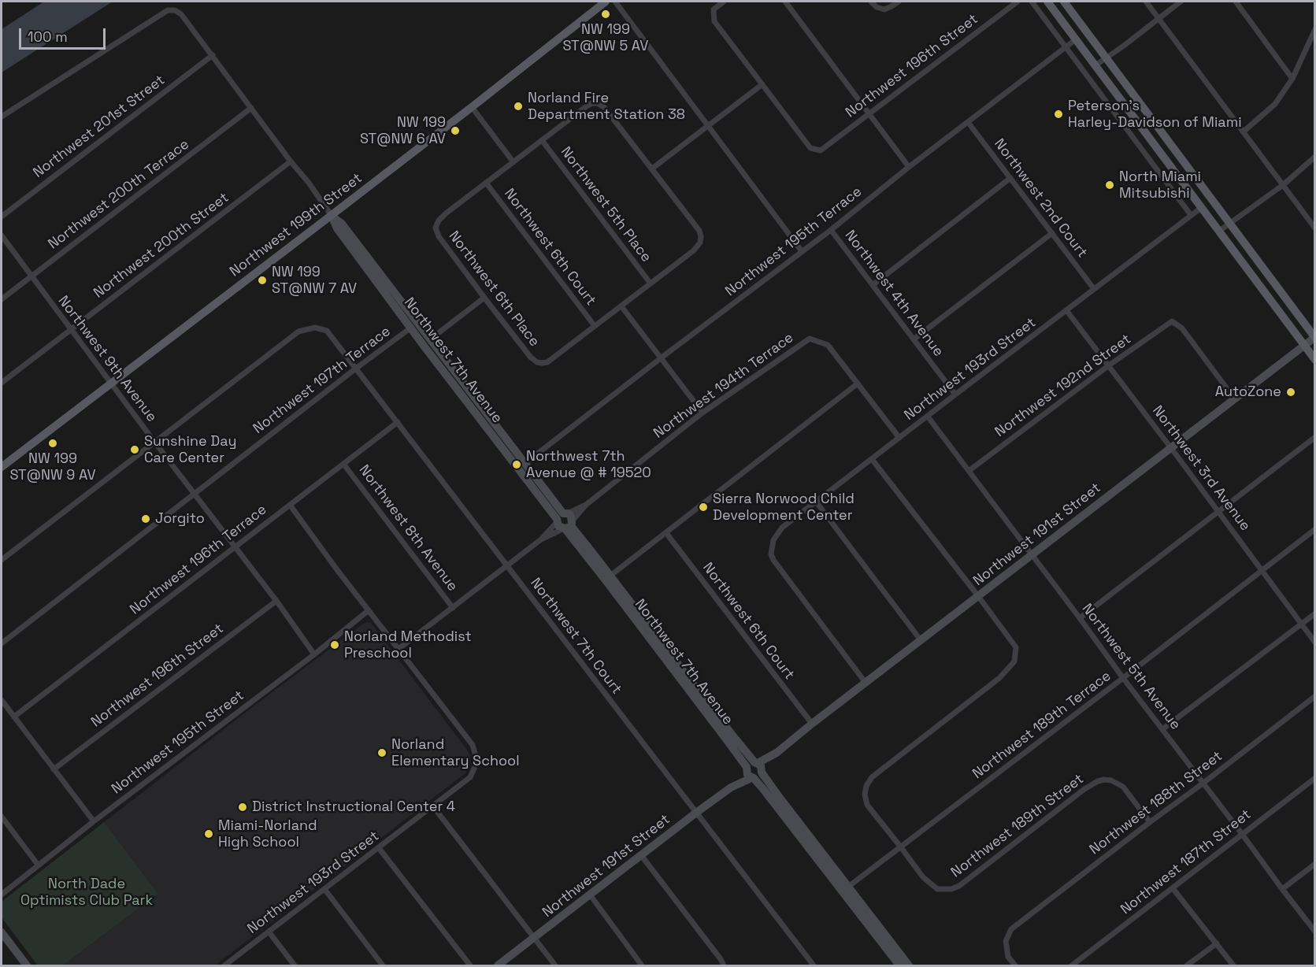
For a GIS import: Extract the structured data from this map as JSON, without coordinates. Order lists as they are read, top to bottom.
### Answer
{
  "streets": {
    "main road": ["Northwest 199th Street"],
    "street": [
      "Northwest 196th Street",
      "Northwest 201st Street",
      "Northwest 200th Terrace",
      "Northwest 2nd Court",
      "Northwest 5th Place",
      "Northwest 195th Terrace",
      "Northwest 200th Street",
      "Northwest 6th Court",
      "Northwest 6th Place",
      "Northwest 4th Avenue",
      "Northwest 9th Avenue",
      "Northwest 7th Avenue",
      "Northwest 193rd Street",
      "Northwest 197th Terrace",
      "Northwest 194th Terrace",
      "Northwest 192nd Street",
      "Northwest 3rd Avenue",
      "Northwest 8th Avenue",
      "Northwest 191st Street",
      "Northwest 196th Terrace",
      "Northwest 7th Court",
      "Northwest 5th Avenue",
      "Northwest 189th Terrace",
      "Northwest 195th Street",
      "Northwest 188th Street",
      "Northwest 189th Street",
      "Northwest 187th Street"
    ]
  },
  "crossings": [
    ["Northwest 196th Street", "Northwest 9th Avenue"],
    ["Northwest 201st Street", "Northwest 7th Avenue"],
    ["Northwest 200th Terrace", "Northwest 9th Avenue"],
    ["Northwest 200th Terrace", "Northwest 7th Avenue"],
    ["Northwest 2nd Court", "Northwest 195th Terrace"],
    ["Northwest 2nd Court", "Northwest 193rd Street"],
    ["Northwest 199th Street", "Northwest 9th Avenue"],
    ["Northwest 199th Street", "Northwest 7th Avenue"],
    ["Northwest 195th Terrace", "Northwest 4th Avenue"],
    ["Northwest 195th Terrace", "Northwest 7th Avenue"],
    ["Northwest 200th Street", "Northwest 9th Avenue"],
    ["Northwest 200th Street", "Northwest 7th Avenue"],
    ["Northwest 6th Court", "Northwest 6th Place"],
    ["Northwest 6th Court", "Northwest 191st Street"],
    ["Northwest 4th Avenue", "Northwest 193rd Street"],
    ["Northwest 9th Avenue", "Northwest 197th Terrace"],
    ["Northwest 9th Avenue", "Northwest 196th Terrace"],
    ["Northwest 9th Avenue", "Northwest 7th Court"],
    ["Northwest 9th Avenue", "Northwest 195th Street"],
    ["Northwest 7th Avenue", "Northwest 197th Terrace"],
    ["Northwest 7th Avenue", "Northwest 194th Terrace"],
    ["Northwest 7th Avenue", "Northwest 191st Street"],
    ["Northwest 7th Avenue", "Northwest 189th Terrace"],
    ["Northwest 193rd Street", "Northwest 194th Terrace"],
    ["Northwest 193rd Street", "Northwest 3rd Avenue"],
    ["Northwest 193rd Street", "Northwest 191st Street"],
    ["Northwest 193rd Street", "Northwest 5th Avenue"],
    ["Northwest 197th Terrace", "Northwest 7th Court"],
    ["Northwest 194th Terrace", "Northwest 8th Avenue"],
    ["Northwest 194th Terrace", "Northwest 7th Court"],
    ["Northwest 192nd Street", "Northwest 3rd Avenue"],
    ["Northwest 192nd Street", "Northwest 191st Street"],
    ["Northwest 192nd Street", "Northwest 5th Avenue"],
    ["Northwest 3rd Avenue", "Northwest 191st Street"],
    ["Northwest 3rd Avenue", "Northwest 189th Terrace"],
    ["Northwest 8th Avenue", "Northwest 196th Terrace"],
    ["Northwest 191st Street", "Northwest 7th Court"],
    ["Northwest 191st Street", "Northwest 5th Avenue"],
    ["Northwest 196th Terrace", "Northwest 7th Court"],
    ["Northwest 5th Avenue", "Northwest 189th Terrace"],
    ["Northwest 5th Avenue", "Northwest 188th Street"],
    ["Northwest 5th Avenue", "Northwest 187th Street"],
    ["Northwest 189th Terrace", "Northwest 189th Street"],
    ["Northwest 188th Street", "Northwest 189th Street"]
  ],
  "parks": ["North Dade Optimists Club Park"],
  "places": [
    "NW 199 ST@NW 5 AV",
    "Norland Fire Department Station 38",
    "Peterson's Harley-Davidson of Miami",
    "NW 199 ST@NW 6 AV",
    "North Miami Mitsubishi",
    "NW 199 ST@NW 7 AV",
    "AutoZone",
    "NW 199 ST@NW 9 AV",
    "Sunshine Day Care Center",
    "Northwest 7th Avenue @ # 19520",
    "Sierra Norwood Child Development Center",
    "Jorgito",
    "Norland Methodist Preschool",
    "Norland Elementary School",
    "District Instructional Center 4",
    "Miami-Norland High School"
  ],
  "scale_bar": "100 m"
}
